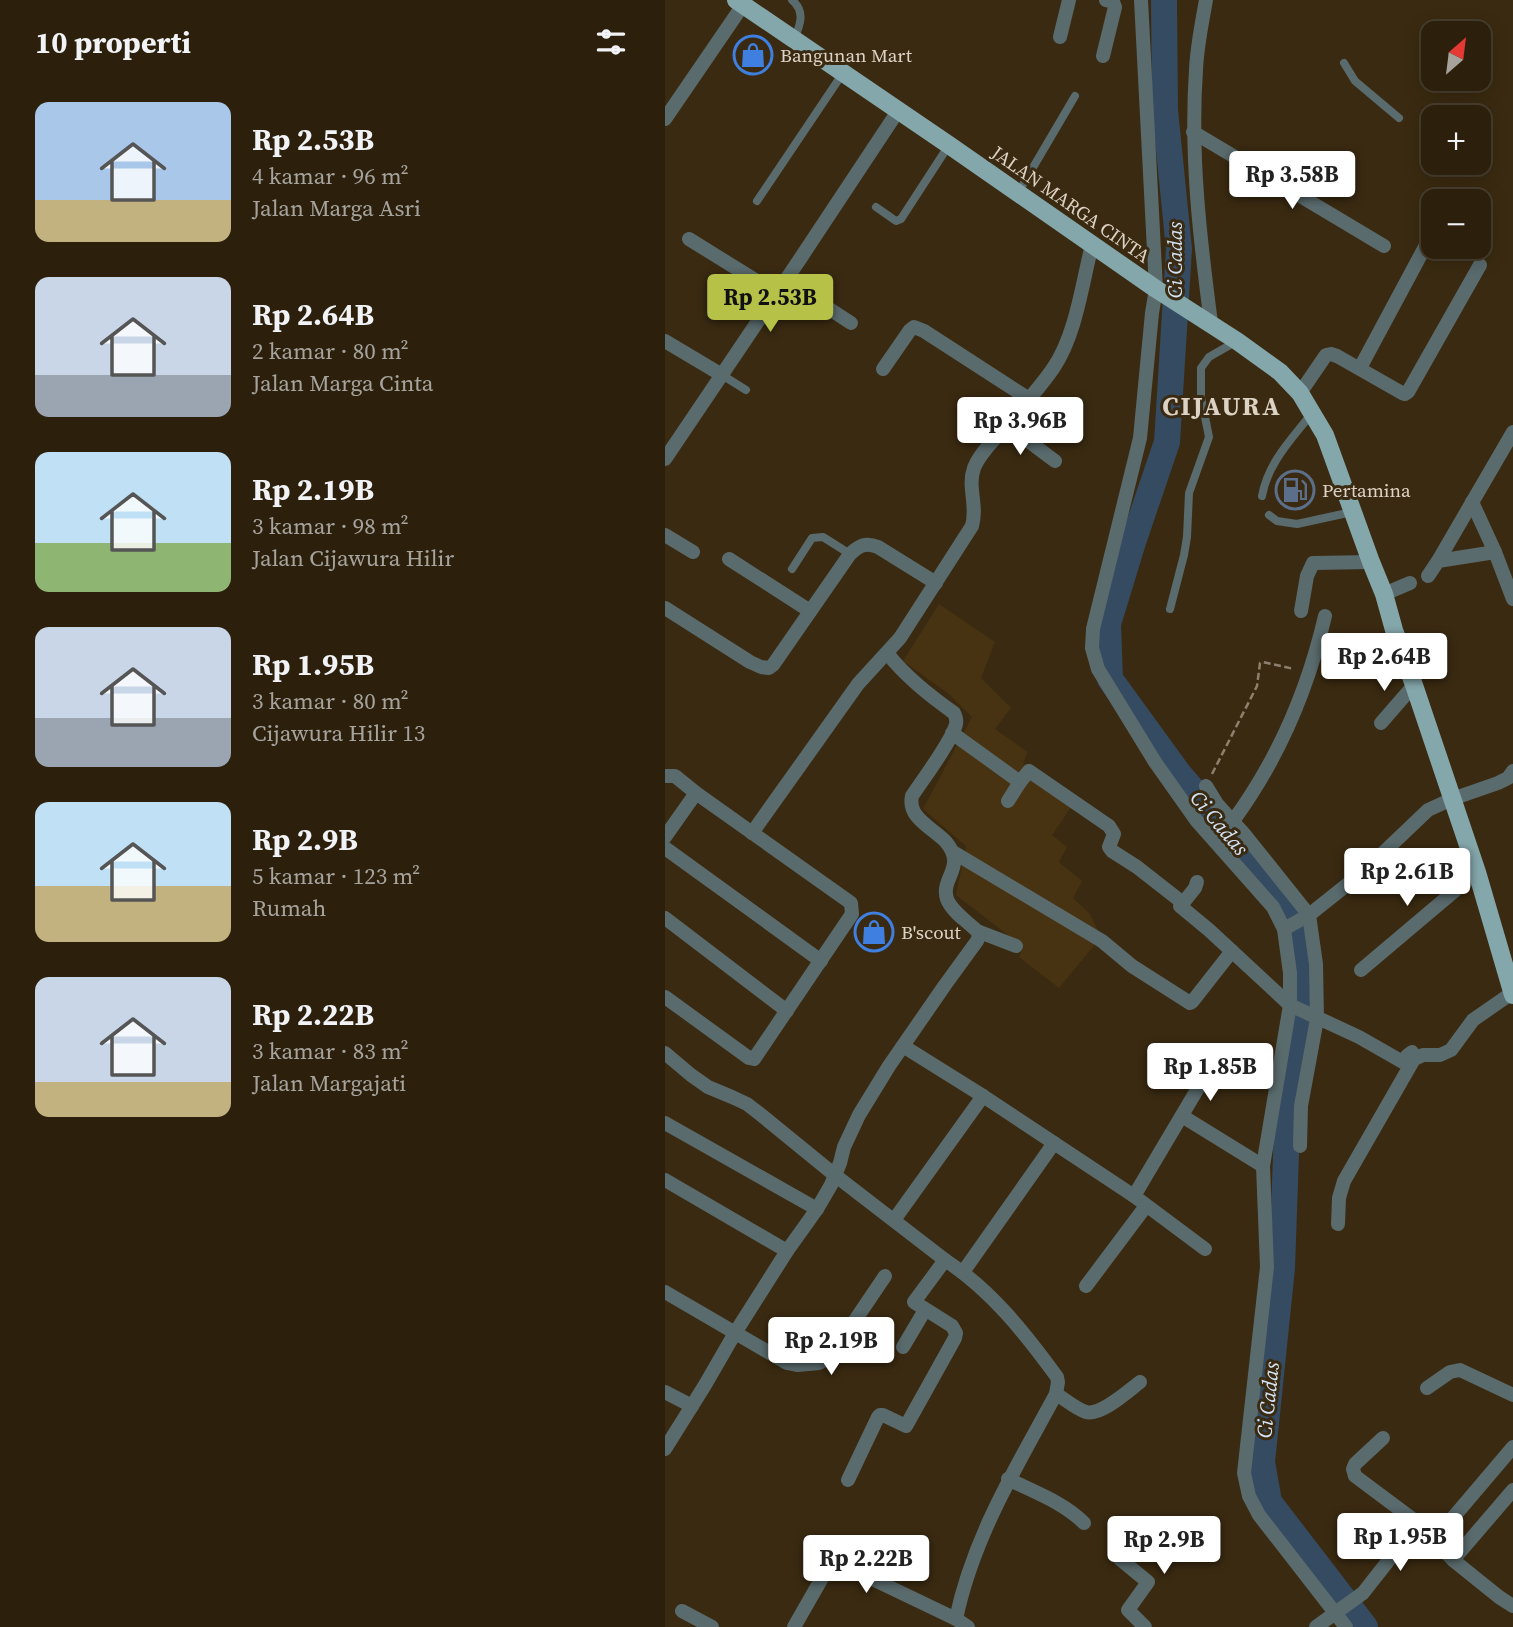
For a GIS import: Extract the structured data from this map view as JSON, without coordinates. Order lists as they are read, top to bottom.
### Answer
{
  "streets": {
    "main road": ["JALAN MARGA CINTA"]
  },
  "districts": ["CIJAURA"],
  "water": ["Ci Cadas"],
  "places": {
    "shop": ["Bangunan Mart", "B'scout"],
    "fuel station": ["Pertamina"]
  },
  "north": "top right",
  "page": {
    "heading": "10 properti",
    "map_buttons": ["+", "−"],
    "list": [
      {
        "name": "Rp 2.53B",
        "note": "4 kamar · 96 m² · Jalan Marga Asri"
      },
      {
        "name": "Rp 2.64B",
        "note": "2 kamar · 80 m² · Jalan Marga Cinta"
      },
      {
        "name": "Rp 2.19B",
        "note": "3 kamar · 98 m² · Jalan Cijawura Hilir"
      },
      {
        "name": "Rp 1.95B",
        "note": "3 kamar · 80 m² · Cijawura Hilir 13"
      },
      {
        "name": "Rp 2.9B",
        "note": "5 kamar · 123 m² · Rumah"
      },
      {
        "name": "Rp 2.22B",
        "note": "3 kamar · 83 m² · Jalan Margajati"
      }
    ],
    "price": [
      "Rp 3.58B",
      "Rp 2.53B",
      "Rp 3.96B",
      "Rp 2.64B",
      "Rp 2.61B",
      "Rp 1.85B",
      "Rp 2.19B",
      "Rp 1.95B",
      "Rp 2.9B",
      "Rp 2.22B"
    ]
  }
}
